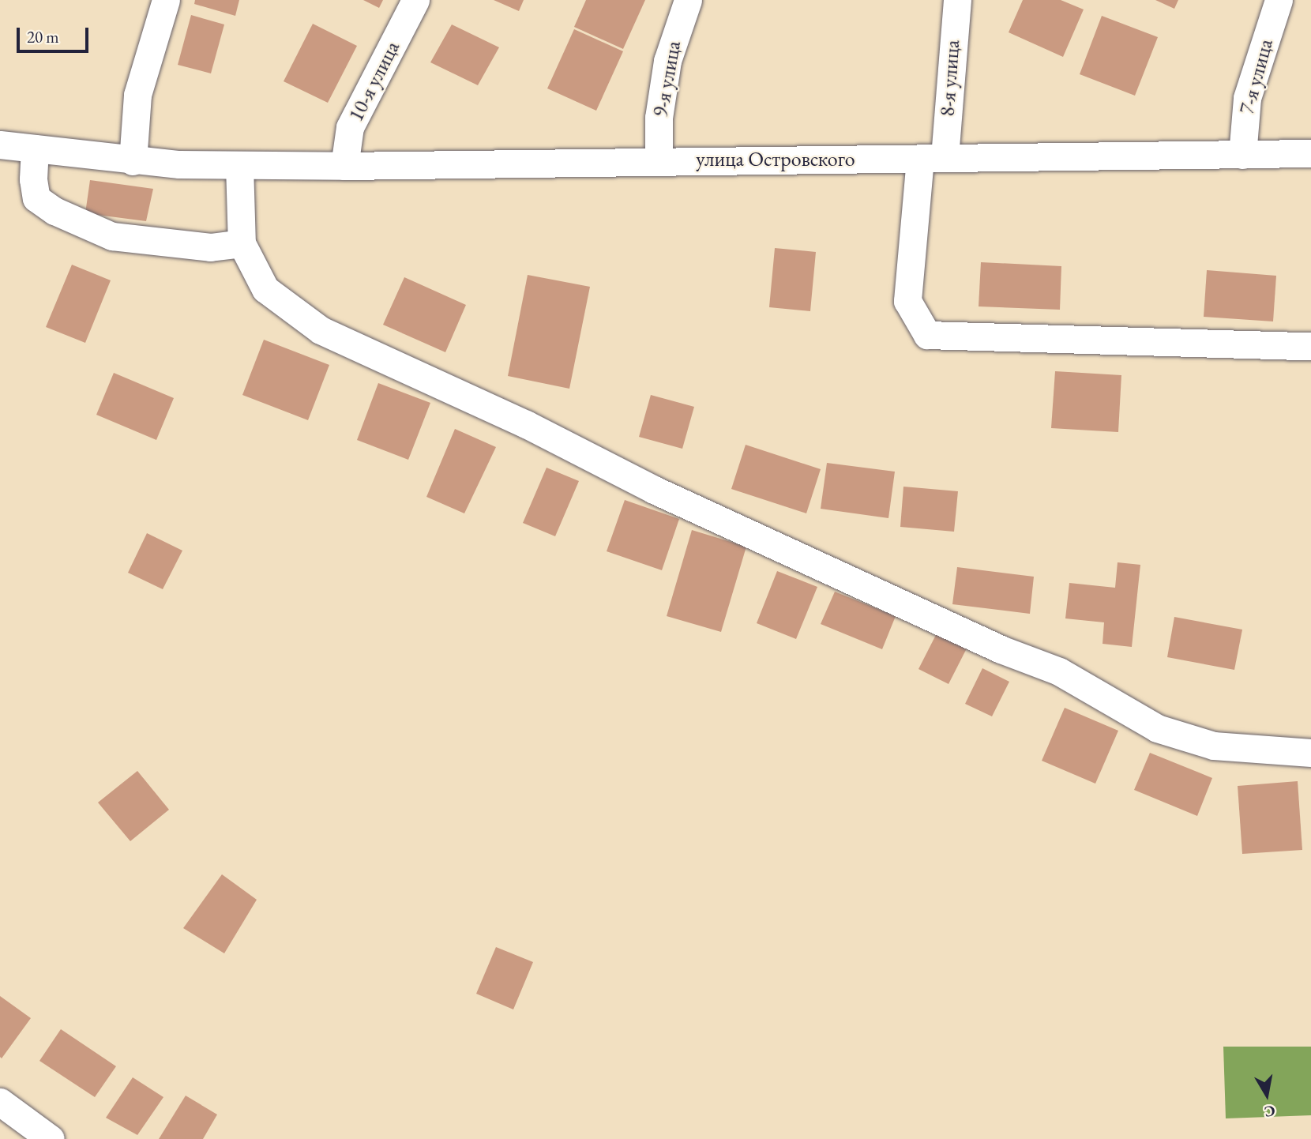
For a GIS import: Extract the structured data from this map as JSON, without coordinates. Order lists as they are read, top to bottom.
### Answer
{
  "streets": {
    "street": [
      "7-я улица",
      "8-я улица",
      "9-я улица",
      "10-я улица",
      "улица Островского"
    ]
  },
  "crossings": [
    ["7-я улица", "улица Островского"],
    ["8-я улица", "улица Островского"],
    ["9-я улица", "улица Островского"],
    ["10-я улица", "улица Островского"]
  ],
  "scale_bar": "20 m",
  "north": "bottom"
}
